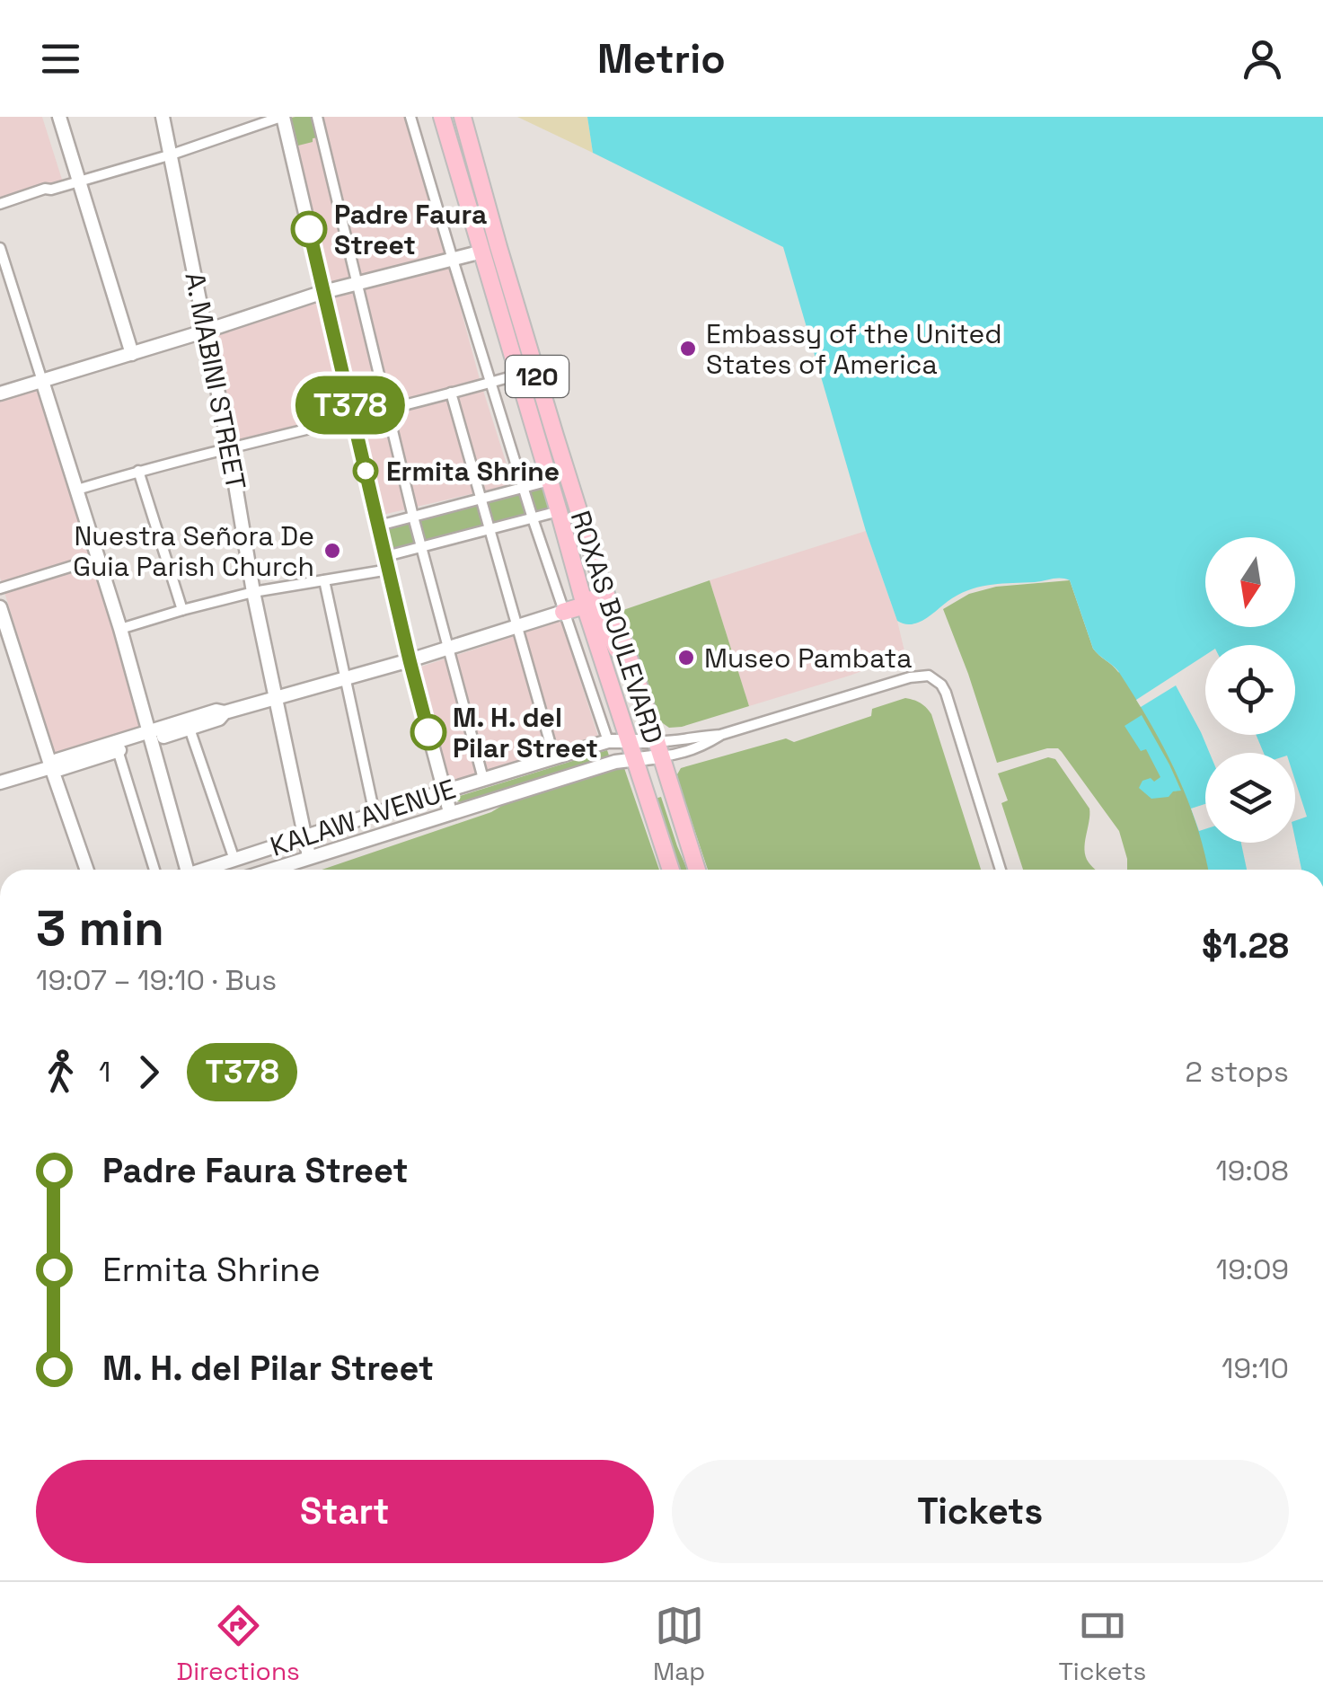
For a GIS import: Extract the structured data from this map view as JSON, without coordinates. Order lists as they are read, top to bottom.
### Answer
{
  "streets": {
    "highway": ["120", "ROXAS BOULEVARD"],
    "street": ["A. MABINI STREET", "KALAW AVENUE"]
  },
  "crossings": [
    ["A. MABINI STREET", "KALAW AVENUE"],
    ["ROXAS BOULEVARD", "KALAW AVENUE"]
  ],
  "places": [
    "Padre Faura Street",
    "Embassy of the United States of America",
    "Ermita Shrine",
    "Nuestra Señora De Guia Parish Church",
    "Museo Pambata",
    "M. H. del Pilar Street"
  ],
  "lines": ["bus line T378"],
  "north": "bottom",
  "page": {
    "header": "Metrio",
    "on_map": "T378",
    "heading": ["3 min", "19:07 – 19:10 · Bus", "$1.28"],
    "legs": ["1", "T378", "2 stops"],
    "list": [
      {
        "name": "Padre Faura Street",
        "value": "19:08"
      },
      {
        "name": "Ermita Shrine",
        "value": "19:09"
      },
      {
        "name": "M. H. del Pilar Street",
        "value": "19:10"
      }
    ],
    "buttons": ["Start", "Tickets"],
    "tabs": ["Directions", "Map", "Tickets"]
  }
}
